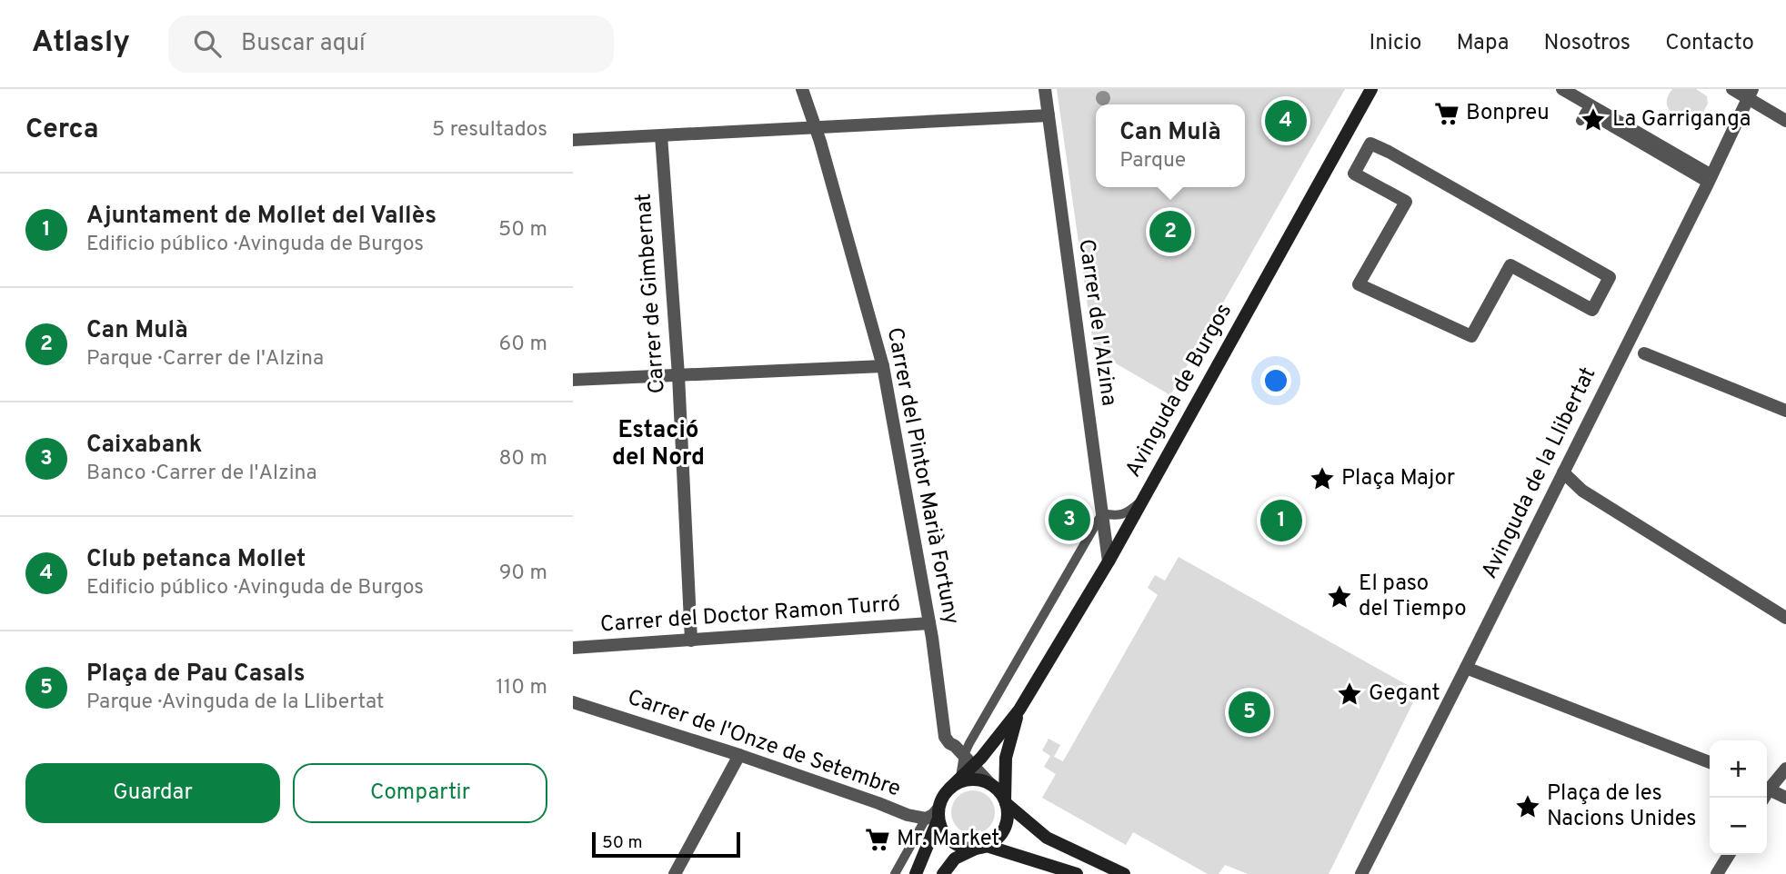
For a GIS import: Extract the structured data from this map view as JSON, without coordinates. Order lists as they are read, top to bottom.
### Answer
{
  "streets": {
    "street": [
      "Carrer de Gimbernat",
      "Carrer de l'Alzina",
      "Avinguda de Burgos",
      "Avinguda de la Llibertat",
      "Carrer del Pintor Marià Fortuny",
      "Carrer del Doctor Ramon Turró",
      "Carrer de l'Onze de Setembre"
    ]
  },
  "crossings": [
    ["Carrer de Gimbernat", "Carrer del Doctor Ramon Turró"],
    ["Carrer de l'Alzina", "Avinguda de Burgos"],
    ["Avinguda de Burgos", "Carrer del Pintor Marià Fortuny"],
    ["Avinguda de Burgos", "Carrer de l'Onze de Setembre"],
    ["Carrer del Pintor Marià Fortuny", "Carrer del Doctor Ramon Turró"],
    ["Carrer del Pintor Marià Fortuny", "Carrer de l'Onze de Setembre"]
  ],
  "districts": ["Estació del Nord"],
  "places": {
    "supermarket": ["Bonpreu", "Mr. Market"],
    "place": [
      "La Garriganga",
      "Plaça Major",
      "El paso del Tiempo",
      "Gegant",
      "Plaça de les Nacions Unides"
    ]
  },
  "scale_bar": "50 m",
  "page": {
    "header": "Atlasly",
    "search": "Buscar aquí",
    "nav": [
      "Inicio",
      "Mapa",
      "Nosotros",
      "Contacto"
    ],
    "heading": ["Cerca", "5 resultados"],
    "pins": [
      "4",
      "2",
      "3",
      "1",
      "5"
    ],
    "popup": ["Can Mulà", "Parque"],
    "list": [
      {
        "mark": "1",
        "name": "Ajuntament de Mollet del Vallès",
        "note": "Edificio público · Avinguda de Burgos",
        "value": "50 m"
      },
      {
        "mark": "2",
        "name": "Can Mulà",
        "note": "Parque · Carrer de l'Alzina",
        "value": "60 m"
      },
      {
        "mark": "3",
        "name": "Caixabank",
        "note": "Banco · Carrer de l'Alzina",
        "value": "80 m"
      },
      {
        "mark": "4",
        "name": "Club petanca Mollet",
        "note": "Edificio público · Avinguda de Burgos",
        "value": "90 m"
      },
      {
        "mark": "5",
        "name": "Plaça de Pau Casals",
        "note": "Parque · Avinguda de la Llibertat",
        "value": "110 m"
      }
    ],
    "map_buttons": ["+", "−"],
    "buttons": ["Guardar", "Compartir"],
    "scale": "50 m"
  }
}
